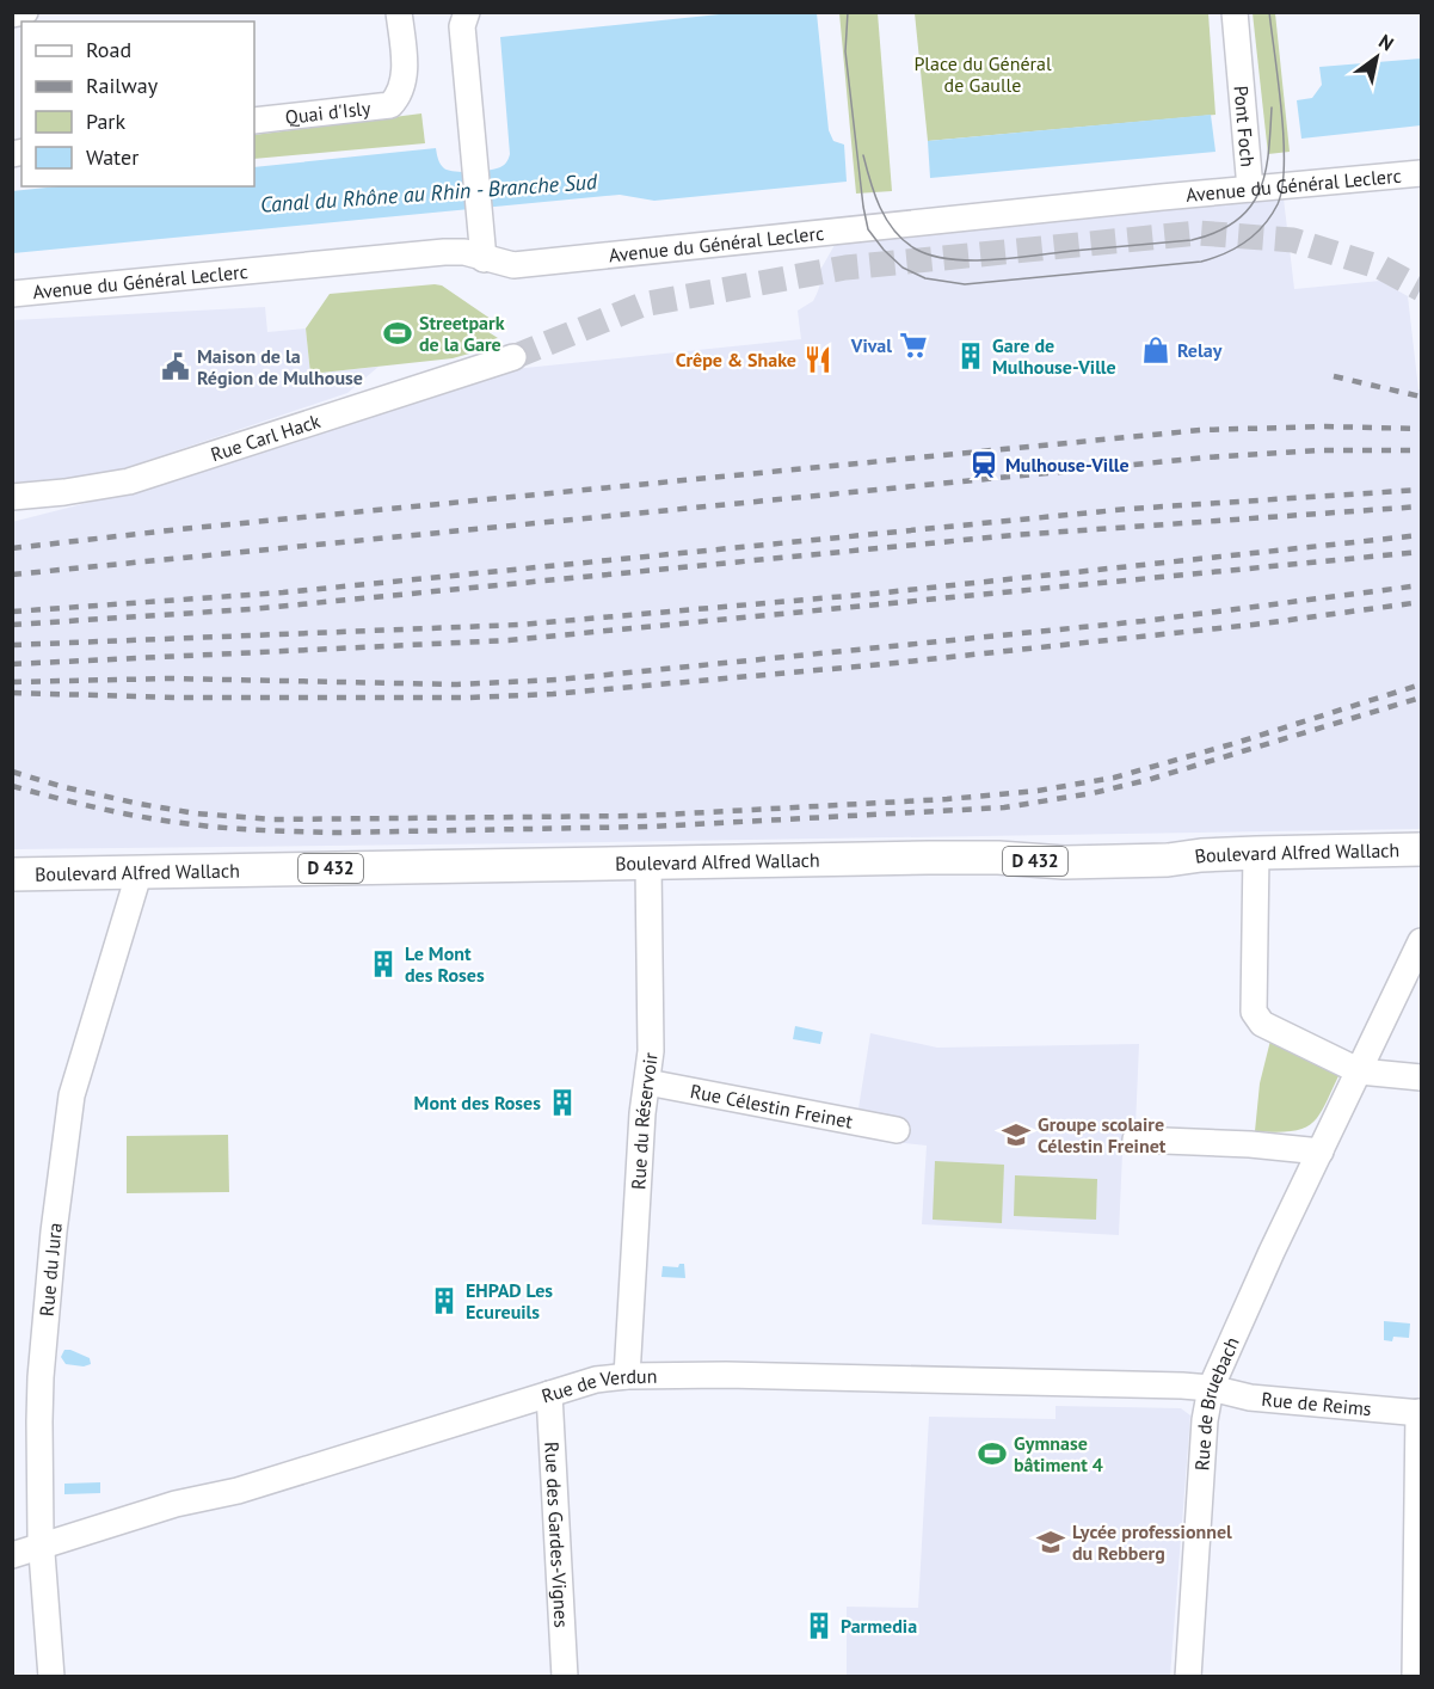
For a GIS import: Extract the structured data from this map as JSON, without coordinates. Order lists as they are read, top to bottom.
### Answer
{
  "streets": {
    "main road": ["Boulevard Alfred Wallach", "D 432"],
    "street": [
      "Quai d'Isly",
      "Pont Foch",
      "Avenue du Général Leclerc",
      "Rue Carl Hack",
      "Rue Célestin Freinet",
      "Rue du Réservoir",
      "Rue du Jura",
      "Rue de Verdun",
      "Rue de Reims",
      "Rue de Bruebach",
      "Rue des Gardes-Vignes"
    ]
  },
  "crossings": [
    ["Pont Foch", "Avenue du Général Leclerc"],
    ["Boulevard Alfred Wallach", "Rue du Réservoir"],
    ["Boulevard Alfred Wallach", "Rue du Jura"],
    ["Rue Célestin Freinet", "Rue du Réservoir"],
    ["Rue du Réservoir", "Rue de Verdun"],
    ["Rue du Jura", "Rue de Verdun"],
    ["Rue de Verdun", "Rue de Reims"],
    ["Rue de Verdun", "Rue de Bruebach"],
    ["Rue de Verdun", "Rue des Gardes-Vignes"],
    ["Rue de Reims", "Rue de Bruebach"]
  ],
  "water": ["Canal du Rhône au Rhin - Branche Sud"],
  "parks": ["Place du Général de Gaulle"],
  "places": {
    "sports": ["Streetpark de la Gare", "Gymnase bâtiment 4"],
    "supermarket": ["Vival"],
    "shop": ["Relay"],
    "building": [
      "Gare de Mulhouse-Ville",
      "Le Mont des Roses",
      "Mont des Roses",
      "EHPAD Les Ecureuils",
      "Parmedia"
    ],
    "restaurant": ["Crêpe & Shake"],
    "public building": ["Maison de la Région de Mulhouse"],
    "station": ["Mulhouse-Ville"],
    "school or university": ["Groupe scolaire Célestin Freinet", "Lycée professionnel du Rebberg"]
  },
  "legend": [
    "Road",
    "Railway",
    "Park",
    "Water"
  ],
  "north": "top right"
}
